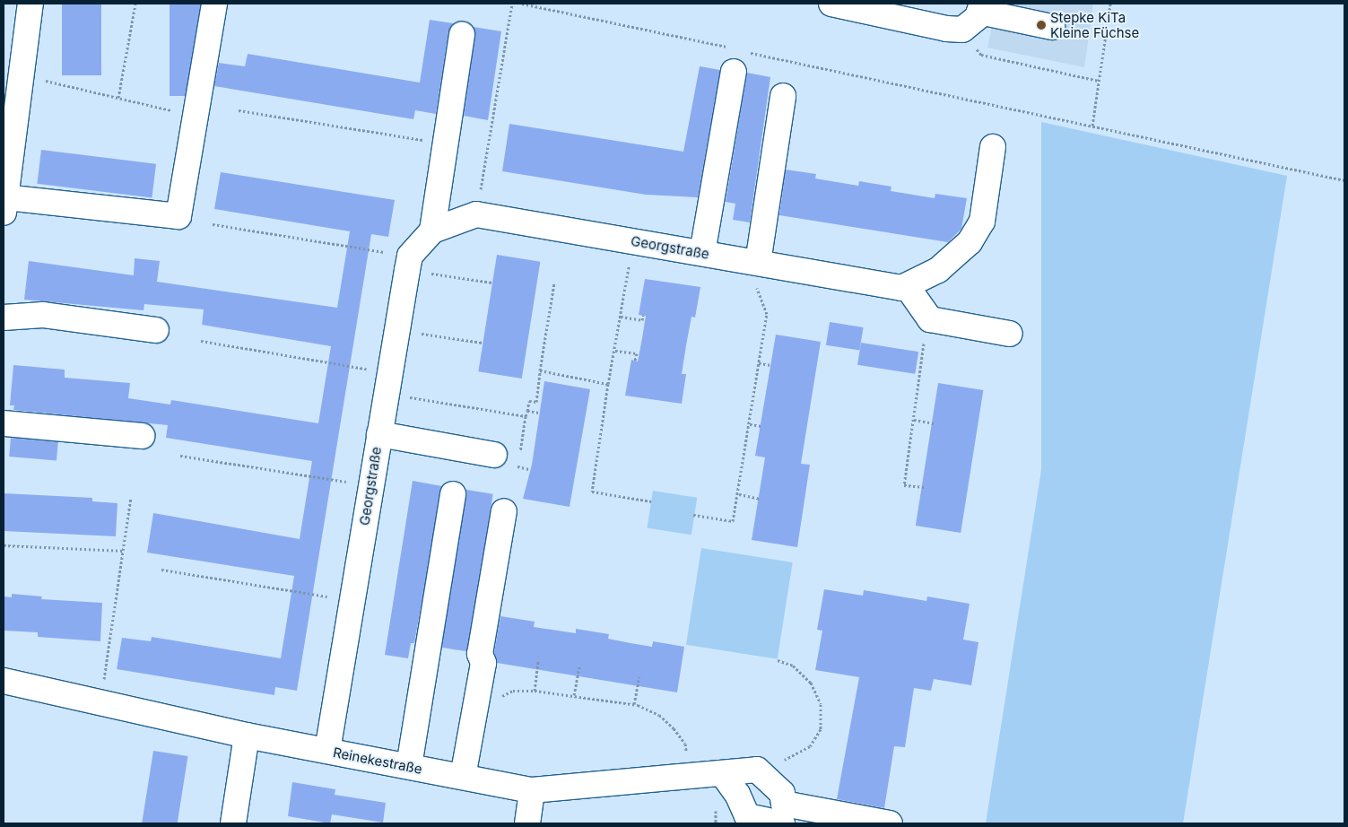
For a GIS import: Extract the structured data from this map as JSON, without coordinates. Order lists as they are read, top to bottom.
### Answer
{
  "streets": {
    "street": ["Georgstraße", "Reinekestraße"]
  },
  "crossings": [
    ["Georgstraße", "Reinekestraße"]
  ],
  "places": ["Stepke KiTa Kleine Füchse"]
}
